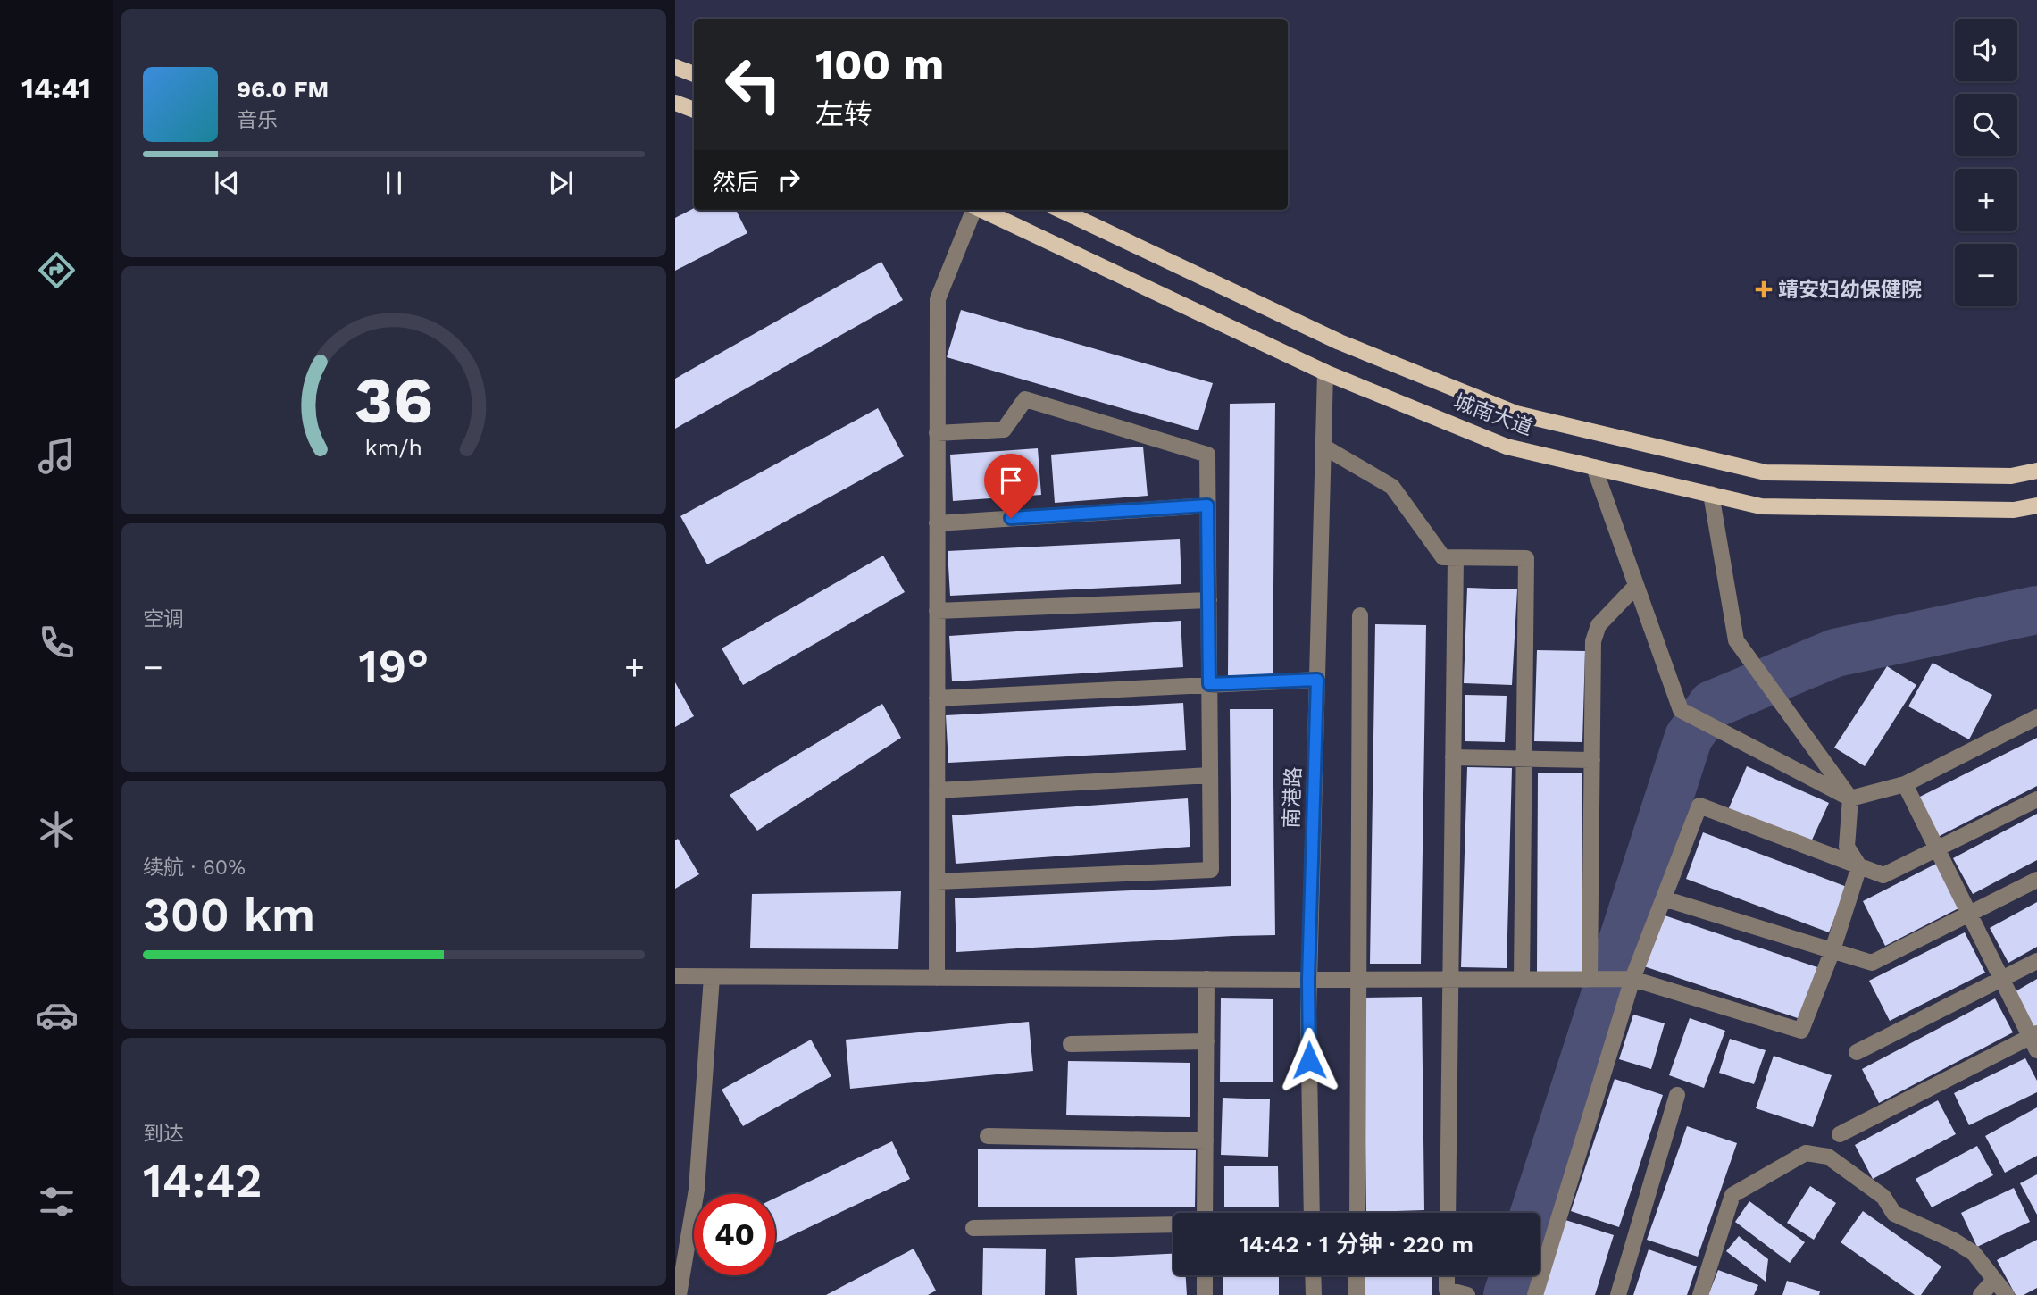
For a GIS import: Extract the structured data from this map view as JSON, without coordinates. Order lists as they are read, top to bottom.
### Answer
{
  "streets": {
    "main road": ["城南大道"],
    "street": ["南港路"]
  },
  "crossings": [
    ["城南大道", "南港路"]
  ],
  "places": {
    "health": ["靖安妇幼保健院"]
  },
  "page": {
    "tabs": "14:41",
    "map_buttons": ["+", "−"],
    "turn": ["100 m", "左转"],
    "song": ["96.0 FM", "音乐"],
    "then": "然后",
    "tile": [
      "空调",
      ["续航 · 60%", "300 km"],
      ["到达", "14:42"]
    ],
    "heat": ["−", "19°", "+"],
    "limit": "40",
    "trip": "14:42 · 1 分钟 · 220 m",
    "gauge": ["36", "km/h"]
  }
}
